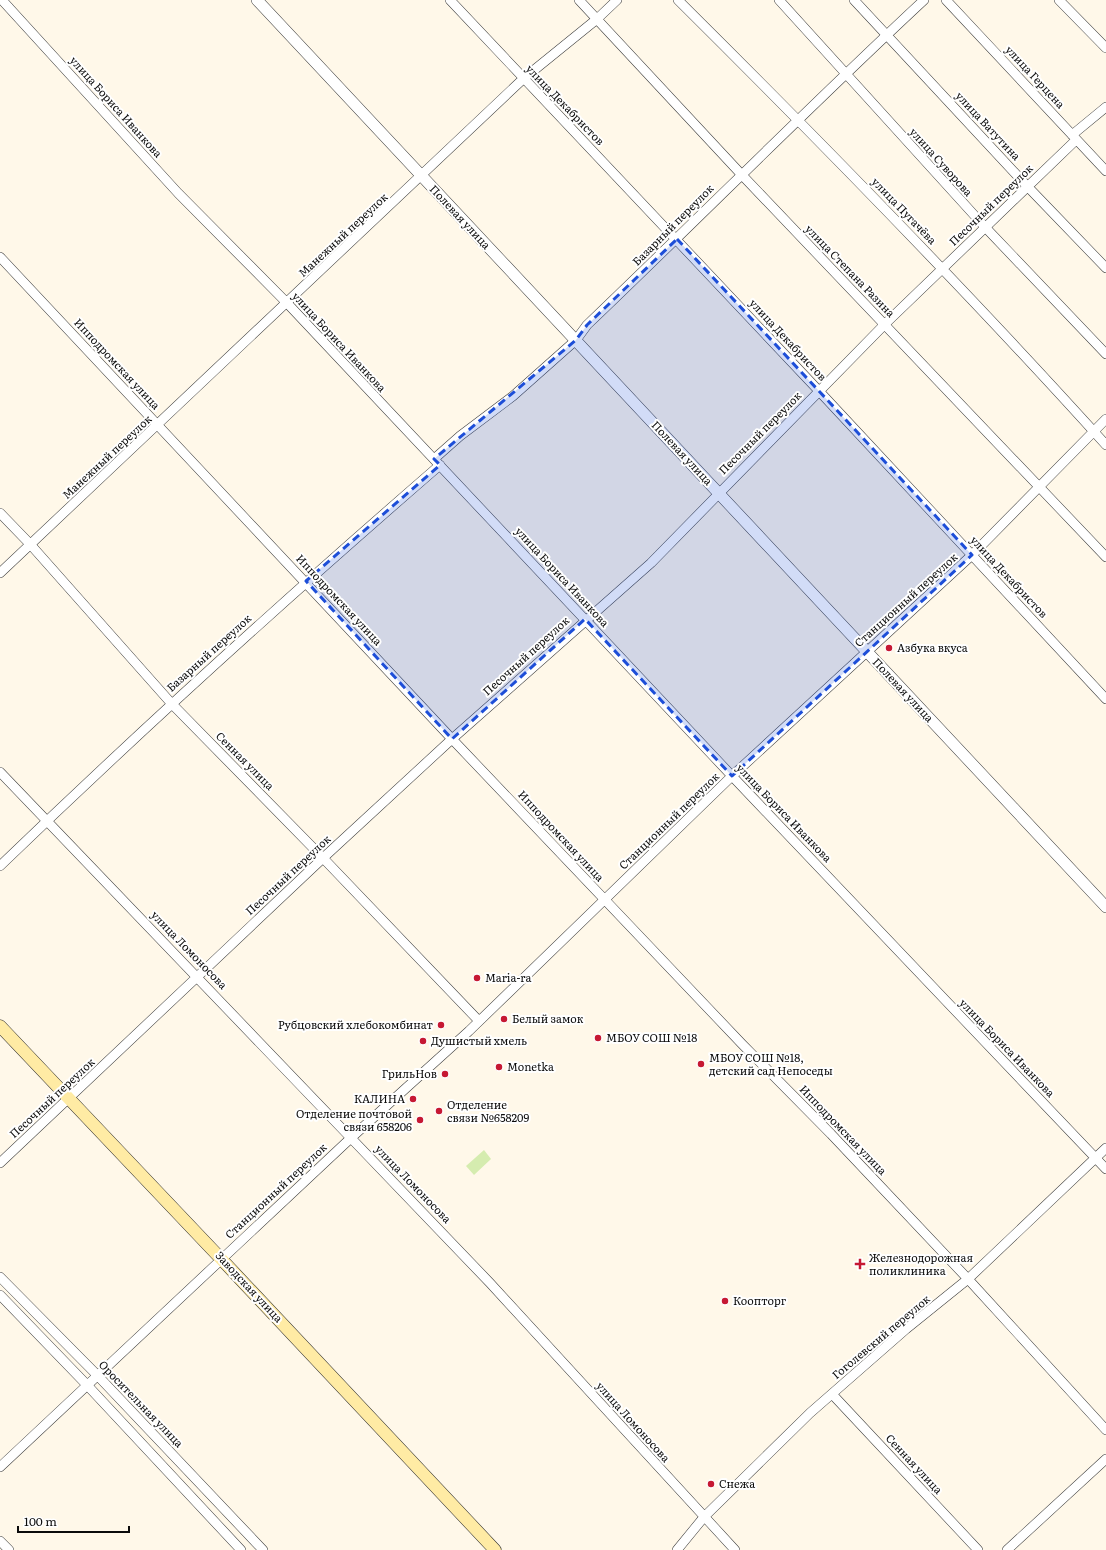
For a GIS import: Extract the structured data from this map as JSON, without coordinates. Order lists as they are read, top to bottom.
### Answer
{
  "streets": {
    "main road": ["Заводская улица"],
    "street": [
      "улица Герцена",
      "улица Декабристов",
      "улица Бориса Иванкова",
      "улица Ватутина",
      "улица Суворова",
      "Песочный переулок",
      "улица Пугачёва",
      "Полевая улица",
      "Базарный переулок",
      "Манежный переулок",
      "улица Степана Разина",
      "Ипподромская улица",
      "Станционный переулок",
      "Сенная улица",
      "улица Ломоносова",
      "Гоголевский переулок",
      "Оросительная улица"
    ]
  },
  "crossings": [
    ["улица Герцена", "Песочный переулок"],
    ["улица Декабристов", "Песочный переулок"],
    ["улица Декабристов", "Базарный переулок"],
    ["улица Декабристов", "Манежный переулок"],
    ["улица Декабристов", "Станционный переулок"],
    ["улица Бориса Иванкова", "Песочный переулок"],
    ["улица Бориса Иванкова", "Базарный переулок"],
    ["улица Бориса Иванкова", "Манежный переулок"],
    ["улица Бориса Иванкова", "Станционный переулок"],
    ["улица Бориса Иванкова", "Гоголевский переулок"],
    ["улица Ватутина", "Песочный переулок"],
    ["улица Ватутина", "Базарный переулок"],
    ["улица Суворова", "Песочный переулок"],
    ["улица Суворова", "Базарный переулок"],
    ["Песочный переулок", "улица Пугачёва"],
    ["Песочный переулок", "Полевая улица"],
    ["Песочный переулок", "улица Степана Разина"],
    ["Песочный переулок", "Ипподромская улица"],
    ["Песочный переулок", "Сенная улица"],
    ["Песочный переулок", "улица Ломоносова"],
    ["Песочный переулок", "Заводская улица"],
    ["улица Пугачёва", "Базарный переулок"],
    ["улица Пугачёва", "Станционный переулок"],
    ["Полевая улица", "Базарный переулок"],
    ["Полевая улица", "Манежный переулок"],
    ["Полевая улица", "Станционный переулок"],
    ["Базарный переулок", "улица Степана Разина"],
    ["Базарный переулок", "Ипподромская улица"],
    ["Базарный переулок", "Сенная улица"],
    ["Базарный переулок", "улица Ломоносова"],
    ["Манежный переулок", "улица Степана Разина"],
    ["Манежный переулок", "Ипподромская улица"],
    ["Манежный переулок", "Сенная улица"],
    ["улица Степана Разина", "Станционный переулок"],
    ["Ипподромская улица", "Станционный переулок"],
    ["Ипподромская улица", "Гоголевский переулок"],
    ["Станционный переулок", "Сенная улица"],
    ["Станционный переулок", "улица Ломоносова"],
    ["Станционный переулок", "Заводская улица"],
    ["Станционный переулок", "Оросительная улица"],
    ["Сенная улица", "Гоголевский переулок"],
    ["улица Ломоносова", "Гоголевский переулок"]
  ],
  "places": {
    "other": [
      "Азбука вкуса",
      "Maria-ra",
      "Белый замок",
      "Рубцовский хлебокомбинат",
      "МБОУ СОШ №18",
      "Душистый хмель",
      "МБОУ СОШ №18, детский сад Непоседы",
      "Monetka",
      "ГрильНов",
      "КАЛИНА",
      "Отделение связи №658209",
      "Отделение почтовой связи 658206",
      "Коопторг",
      "Снежа"
    ],
    "health": ["Железнодорожная поликлиника"]
  },
  "scale_bar": "100 m"
}
